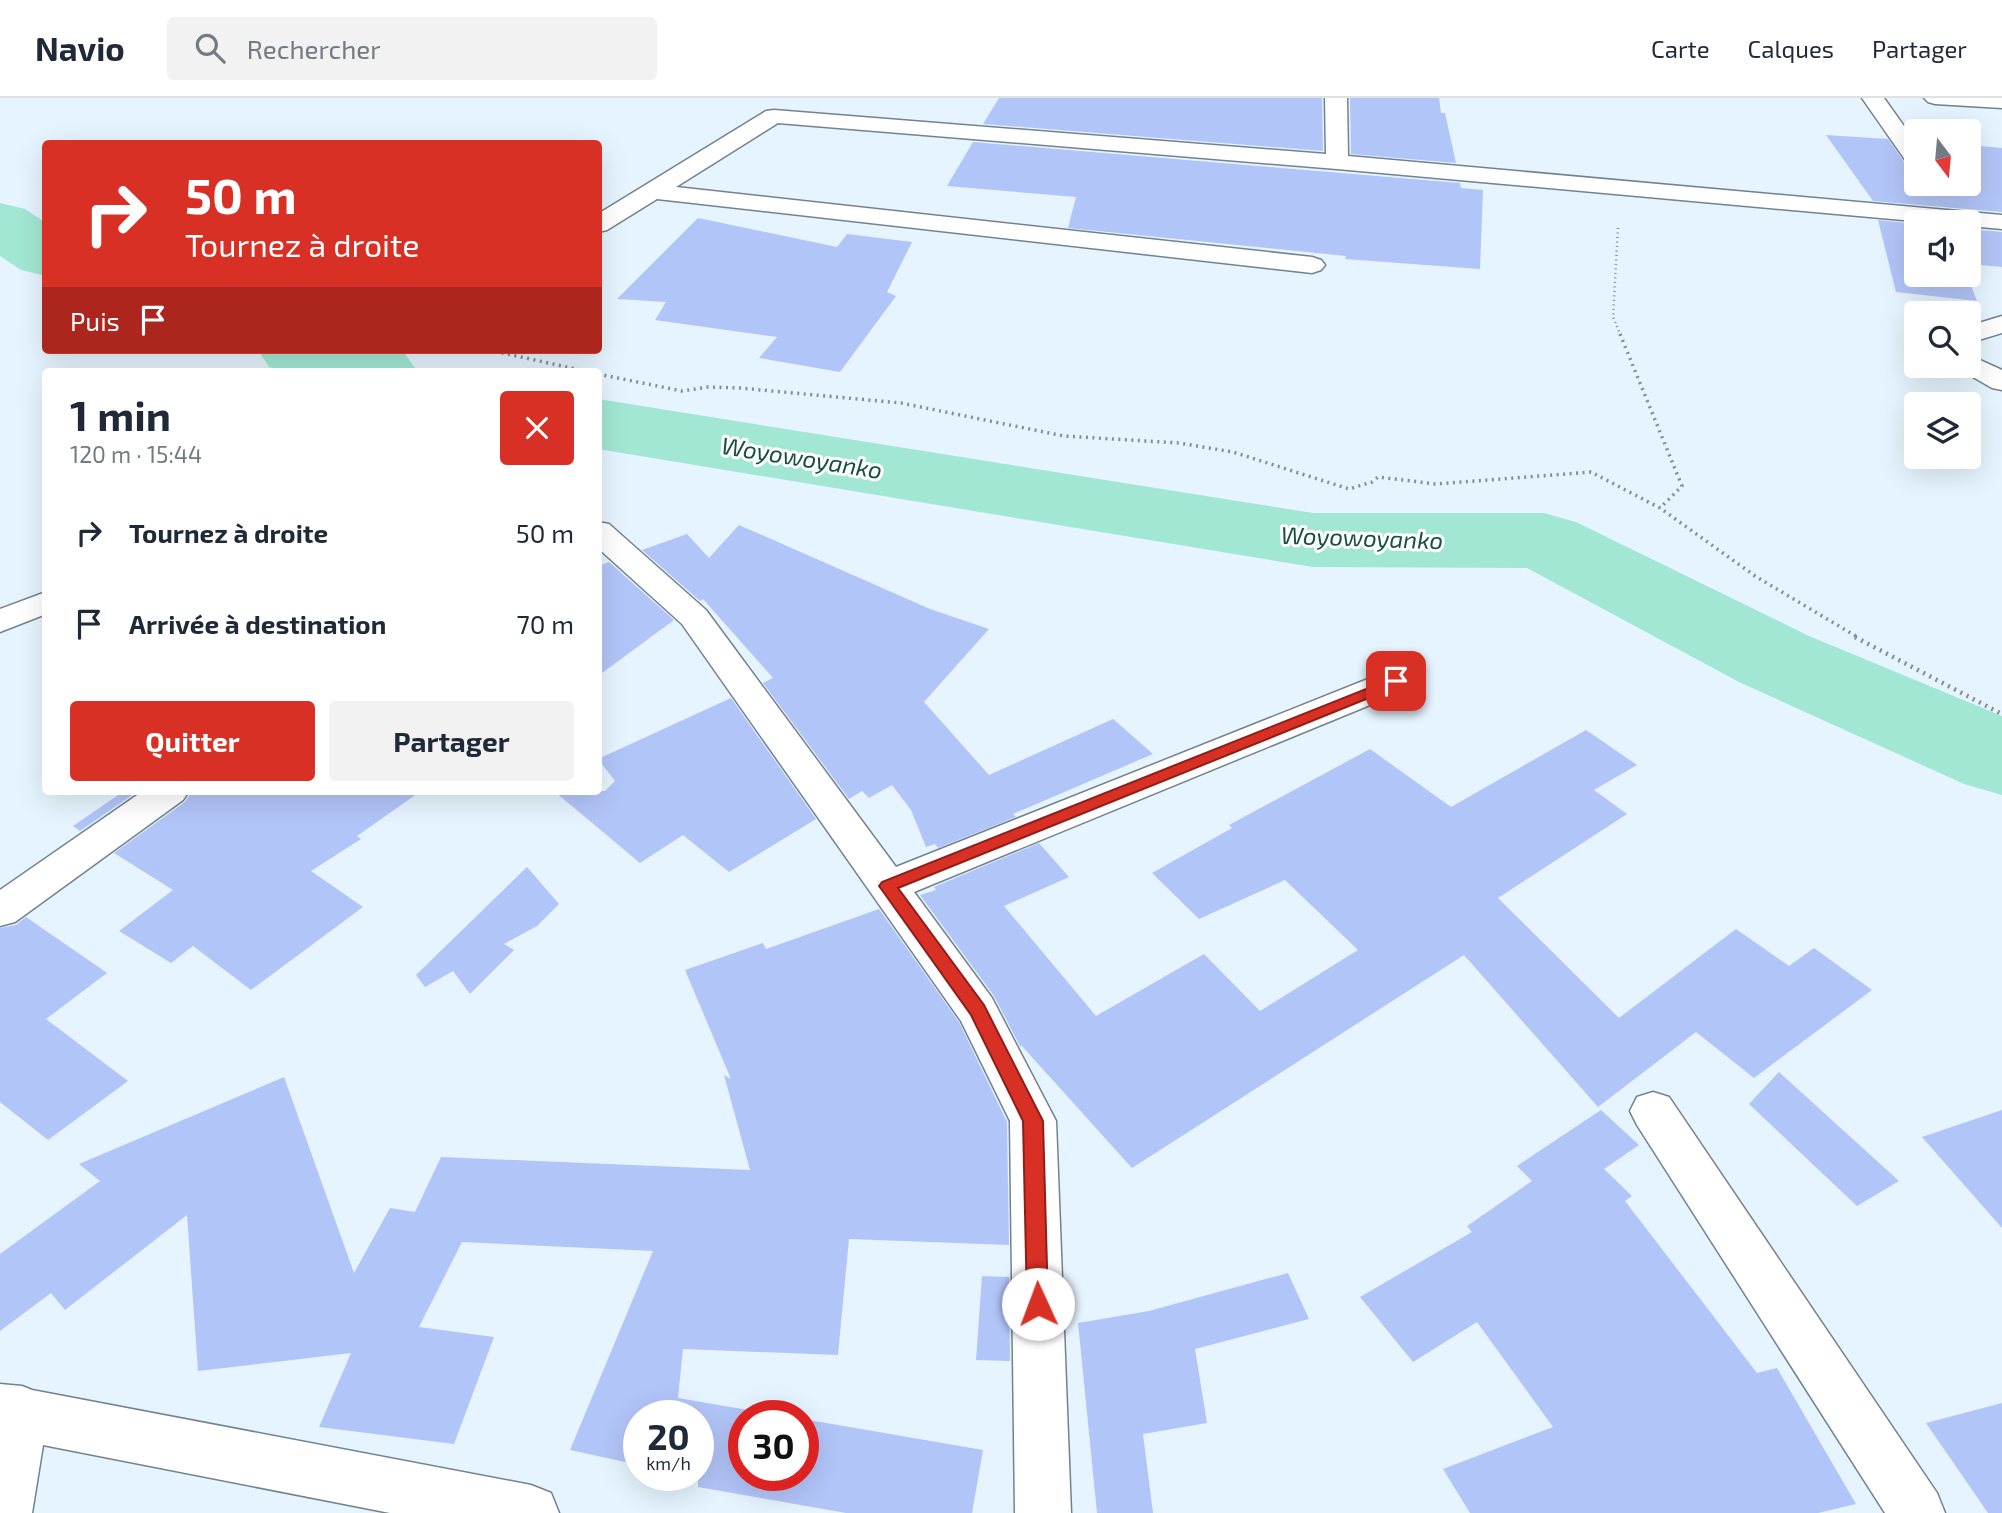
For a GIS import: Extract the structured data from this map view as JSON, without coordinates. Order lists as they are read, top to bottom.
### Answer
{
  "water": ["Woyowoyanko"],
  "north": "bottom",
  "page": {
    "header": "Navio",
    "search": "Rechercher",
    "nav": ["Carte", "Calques", "Partager"],
    "turn": ["50 m", "Tournez à droite"],
    "then": "Puis",
    "heading": ["1 min", "120 m · 15:44"],
    "list": [
      {
        "name": "Tournez à droite",
        "value": "50 m"
      },
      {
        "name": "Arrivée à destination",
        "value": "70 m"
      }
    ],
    "buttons": ["Quitter", "Partager"],
    "speed": "20 km/h",
    "limit": "30"
  }
}
